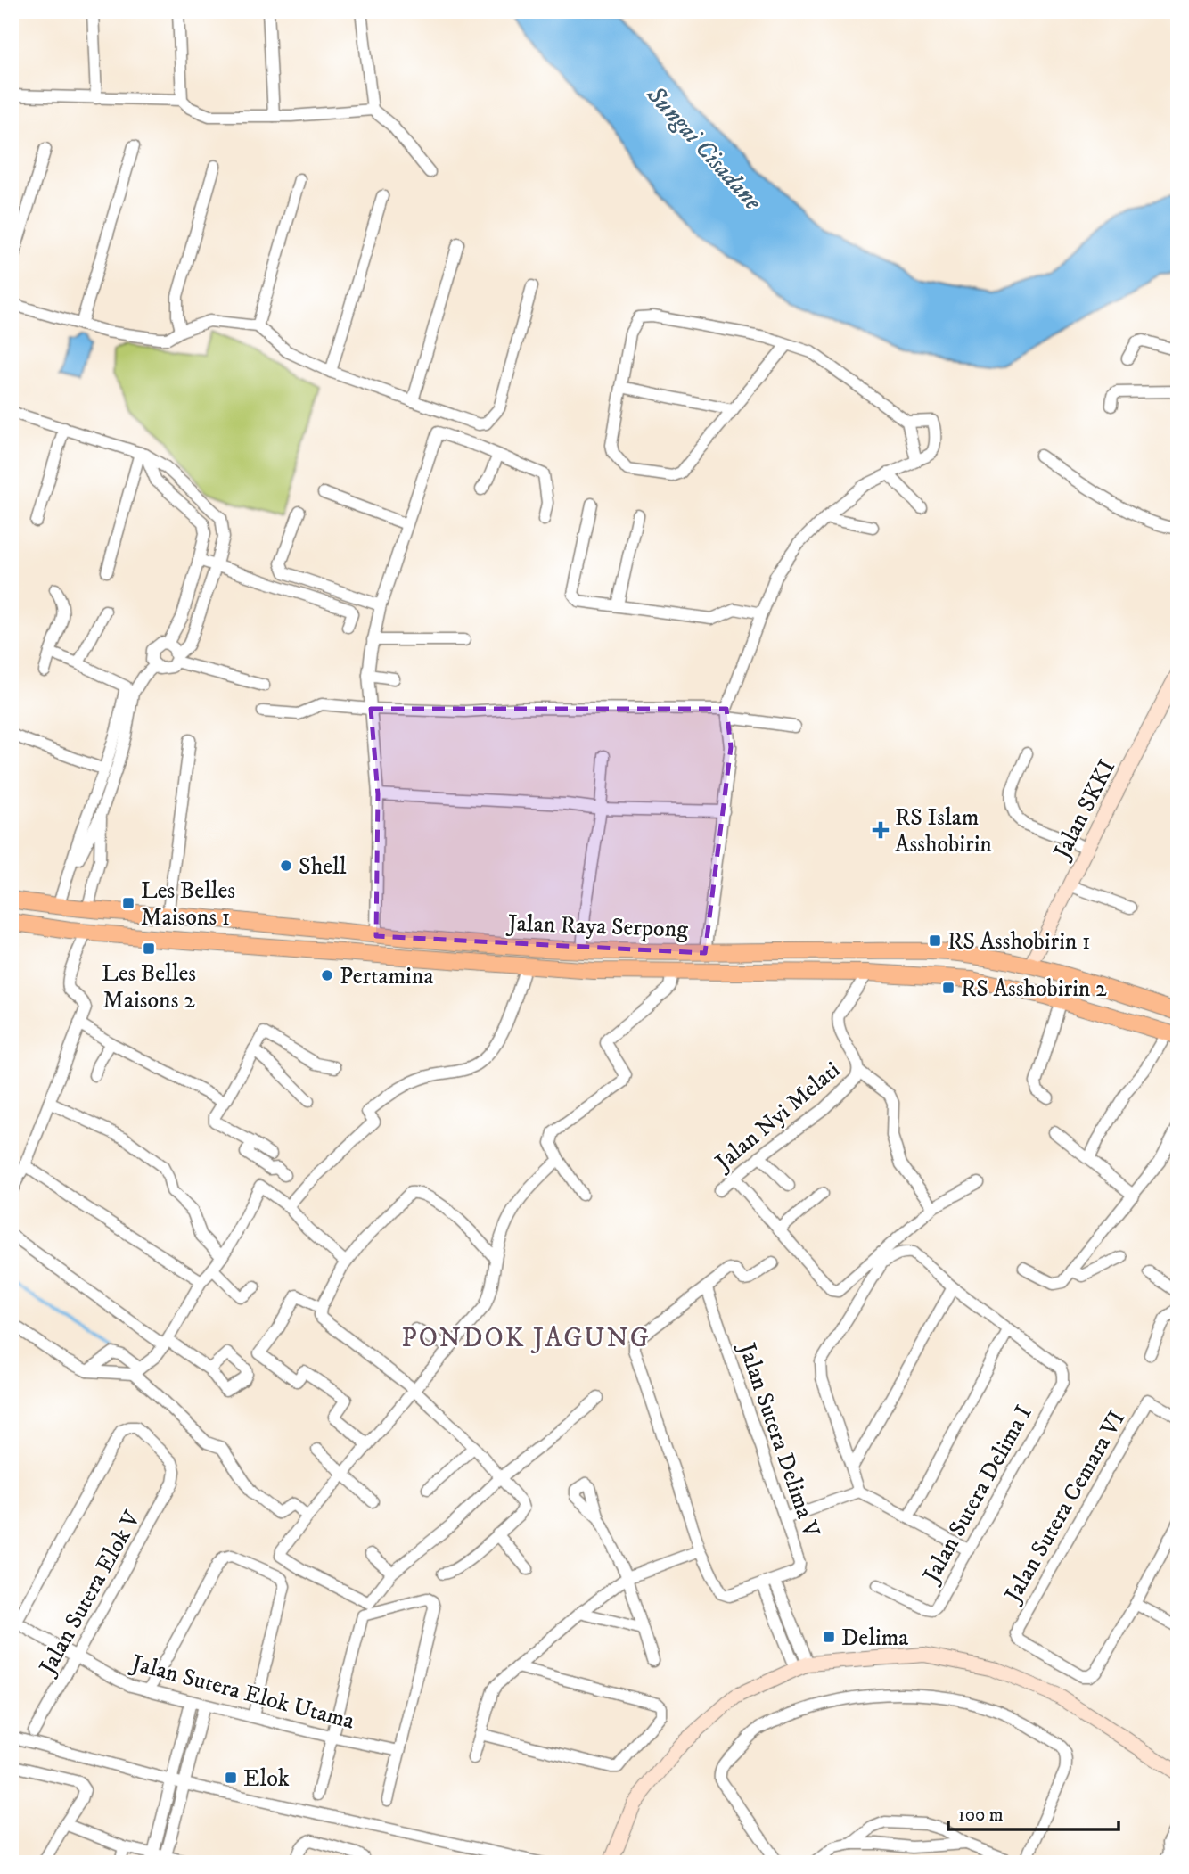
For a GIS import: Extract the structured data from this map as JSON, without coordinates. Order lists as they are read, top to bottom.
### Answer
{
  "streets": {
    "main road": ["Jalan Raya Serpong"],
    "street": [
      "Jalan SKKI",
      "Jalan Nyi Melati",
      "Jalan Sutera Delima V",
      "Jalan Sutera Delima I",
      "Jalan Sutera Cemara VI",
      "Jalan Sutera Elok V",
      "Jalan Sutera Elok Utama"
    ]
  },
  "crossings": [
    ["Jalan SKKI", "Jalan Raya Serpong"],
    ["Jalan Raya Serpong", "Jalan Nyi Melati"],
    ["Jalan Sutera Elok V", "Jalan Sutera Elok Utama"]
  ],
  "districts": ["PONDOK JAGUNG"],
  "water": ["Sungai Cisadane"],
  "places": {
    "health": ["RS Islam Asshobirin"],
    "other": ["Shell", "Pertamina"],
    "transit": [
      "Les Belles Maisons 1",
      "RS Asshobirin 1",
      "Les Belles Maisons 2",
      "RS Asshobirin 2",
      "Delima",
      "Elok"
    ]
  },
  "scale_bar": "100 m"
}
